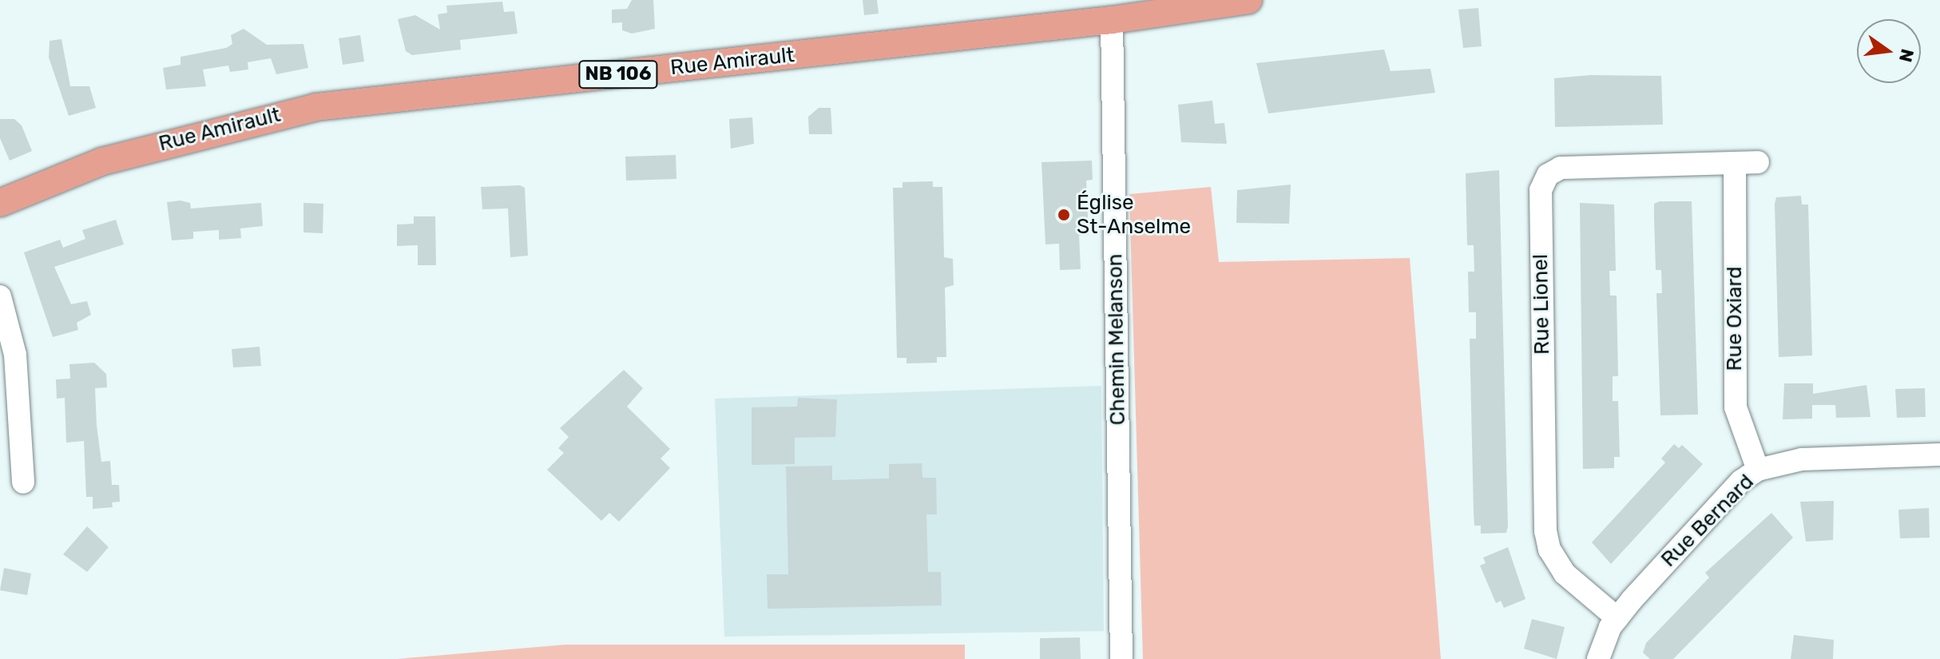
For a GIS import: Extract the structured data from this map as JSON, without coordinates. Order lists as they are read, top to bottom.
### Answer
{
  "streets": {
    "main road": ["Rue Amirault", "NB 106"],
    "street": [
      "Rue Lionel",
      "Rue Oxiard",
      "Chemin Melanson",
      "Rue Bernard"
    ]
  },
  "crossings": [
    ["Rue Amirault", "Chemin Melanson"],
    ["Rue Lionel", "Rue Oxiard"],
    ["Rue Lionel", "Rue Bernard"],
    ["Rue Oxiard", "Rue Bernard"]
  ],
  "places": ["Église St-Anselme"],
  "north": "right"
}
